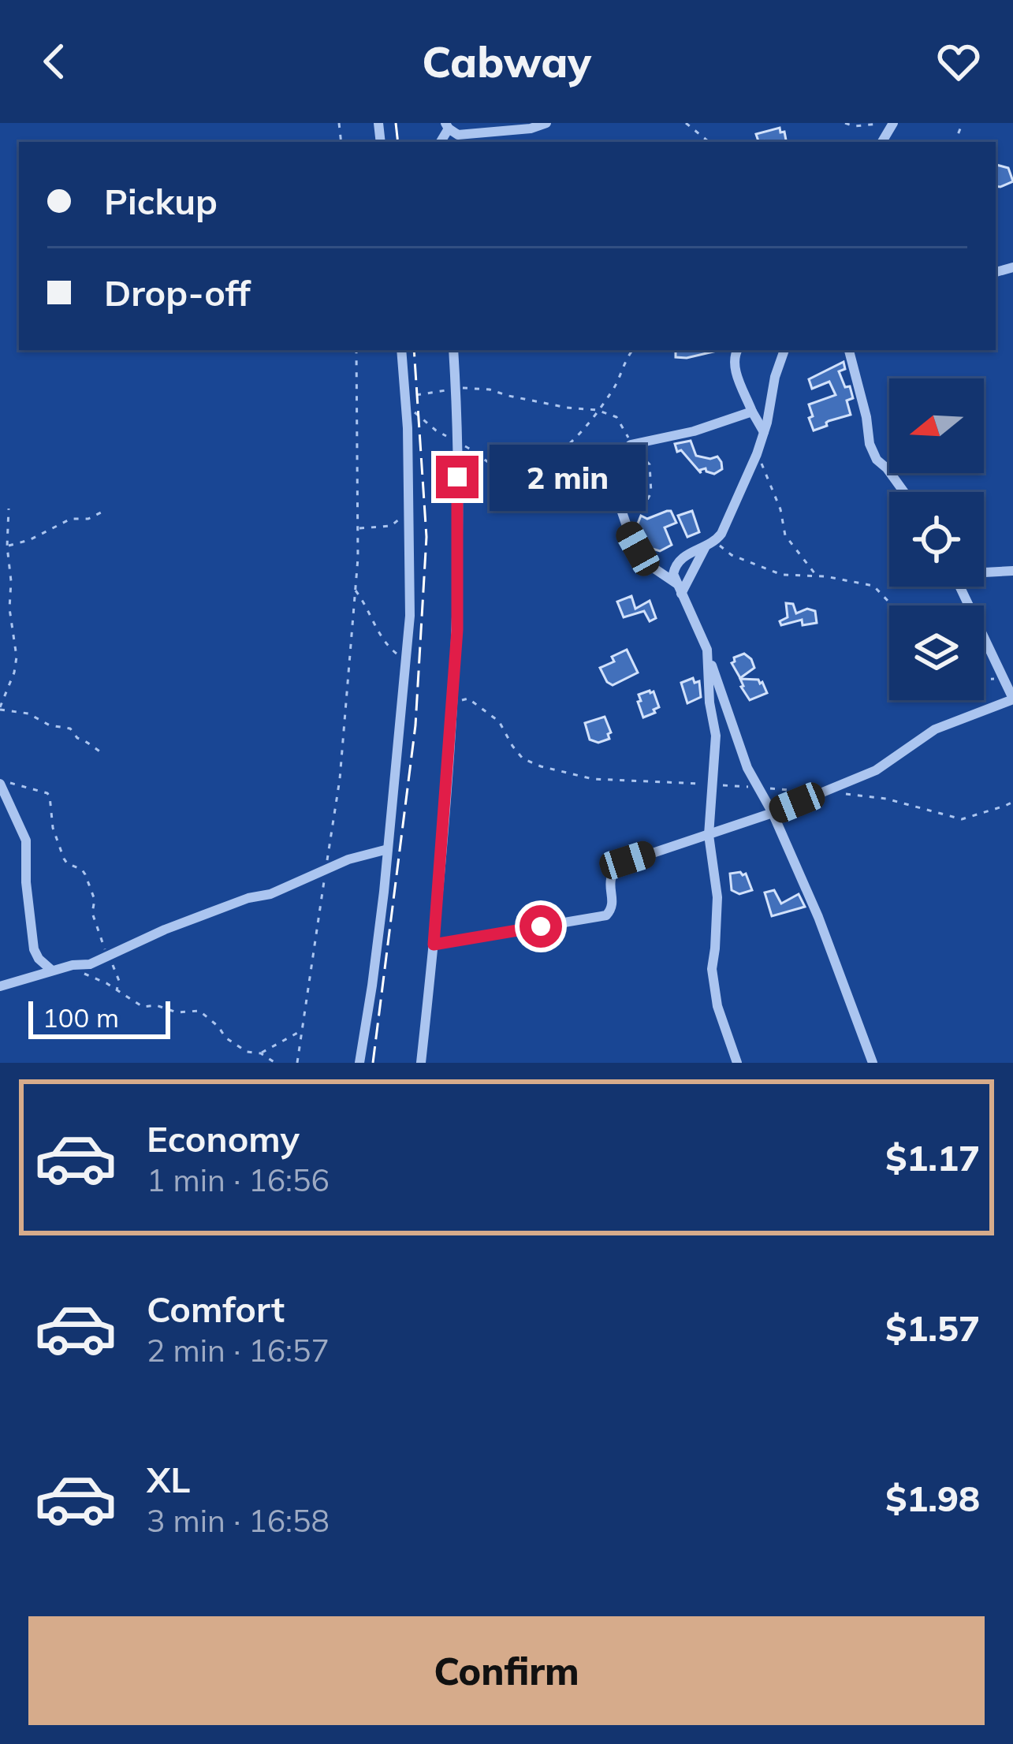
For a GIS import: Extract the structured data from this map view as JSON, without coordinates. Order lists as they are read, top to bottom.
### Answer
{
  "scale_bar": "100 m",
  "north": "left",
  "page": {
    "header": "Cabway",
    "banner": ["Pickup", "Drop-off"],
    "bubble": "2 min",
    "scale": "100 m",
    "list": [
      {
        "name": "Economy",
        "note": "1 min · 16:56",
        "value": "$1.17"
      },
      {
        "name": "Comfort",
        "note": "2 min · 16:57",
        "value": "$1.57"
      },
      {
        "name": "XL",
        "note": "3 min · 16:58",
        "value": "$1.98"
      }
    ],
    "buttons": "Confirm"
  }
}
